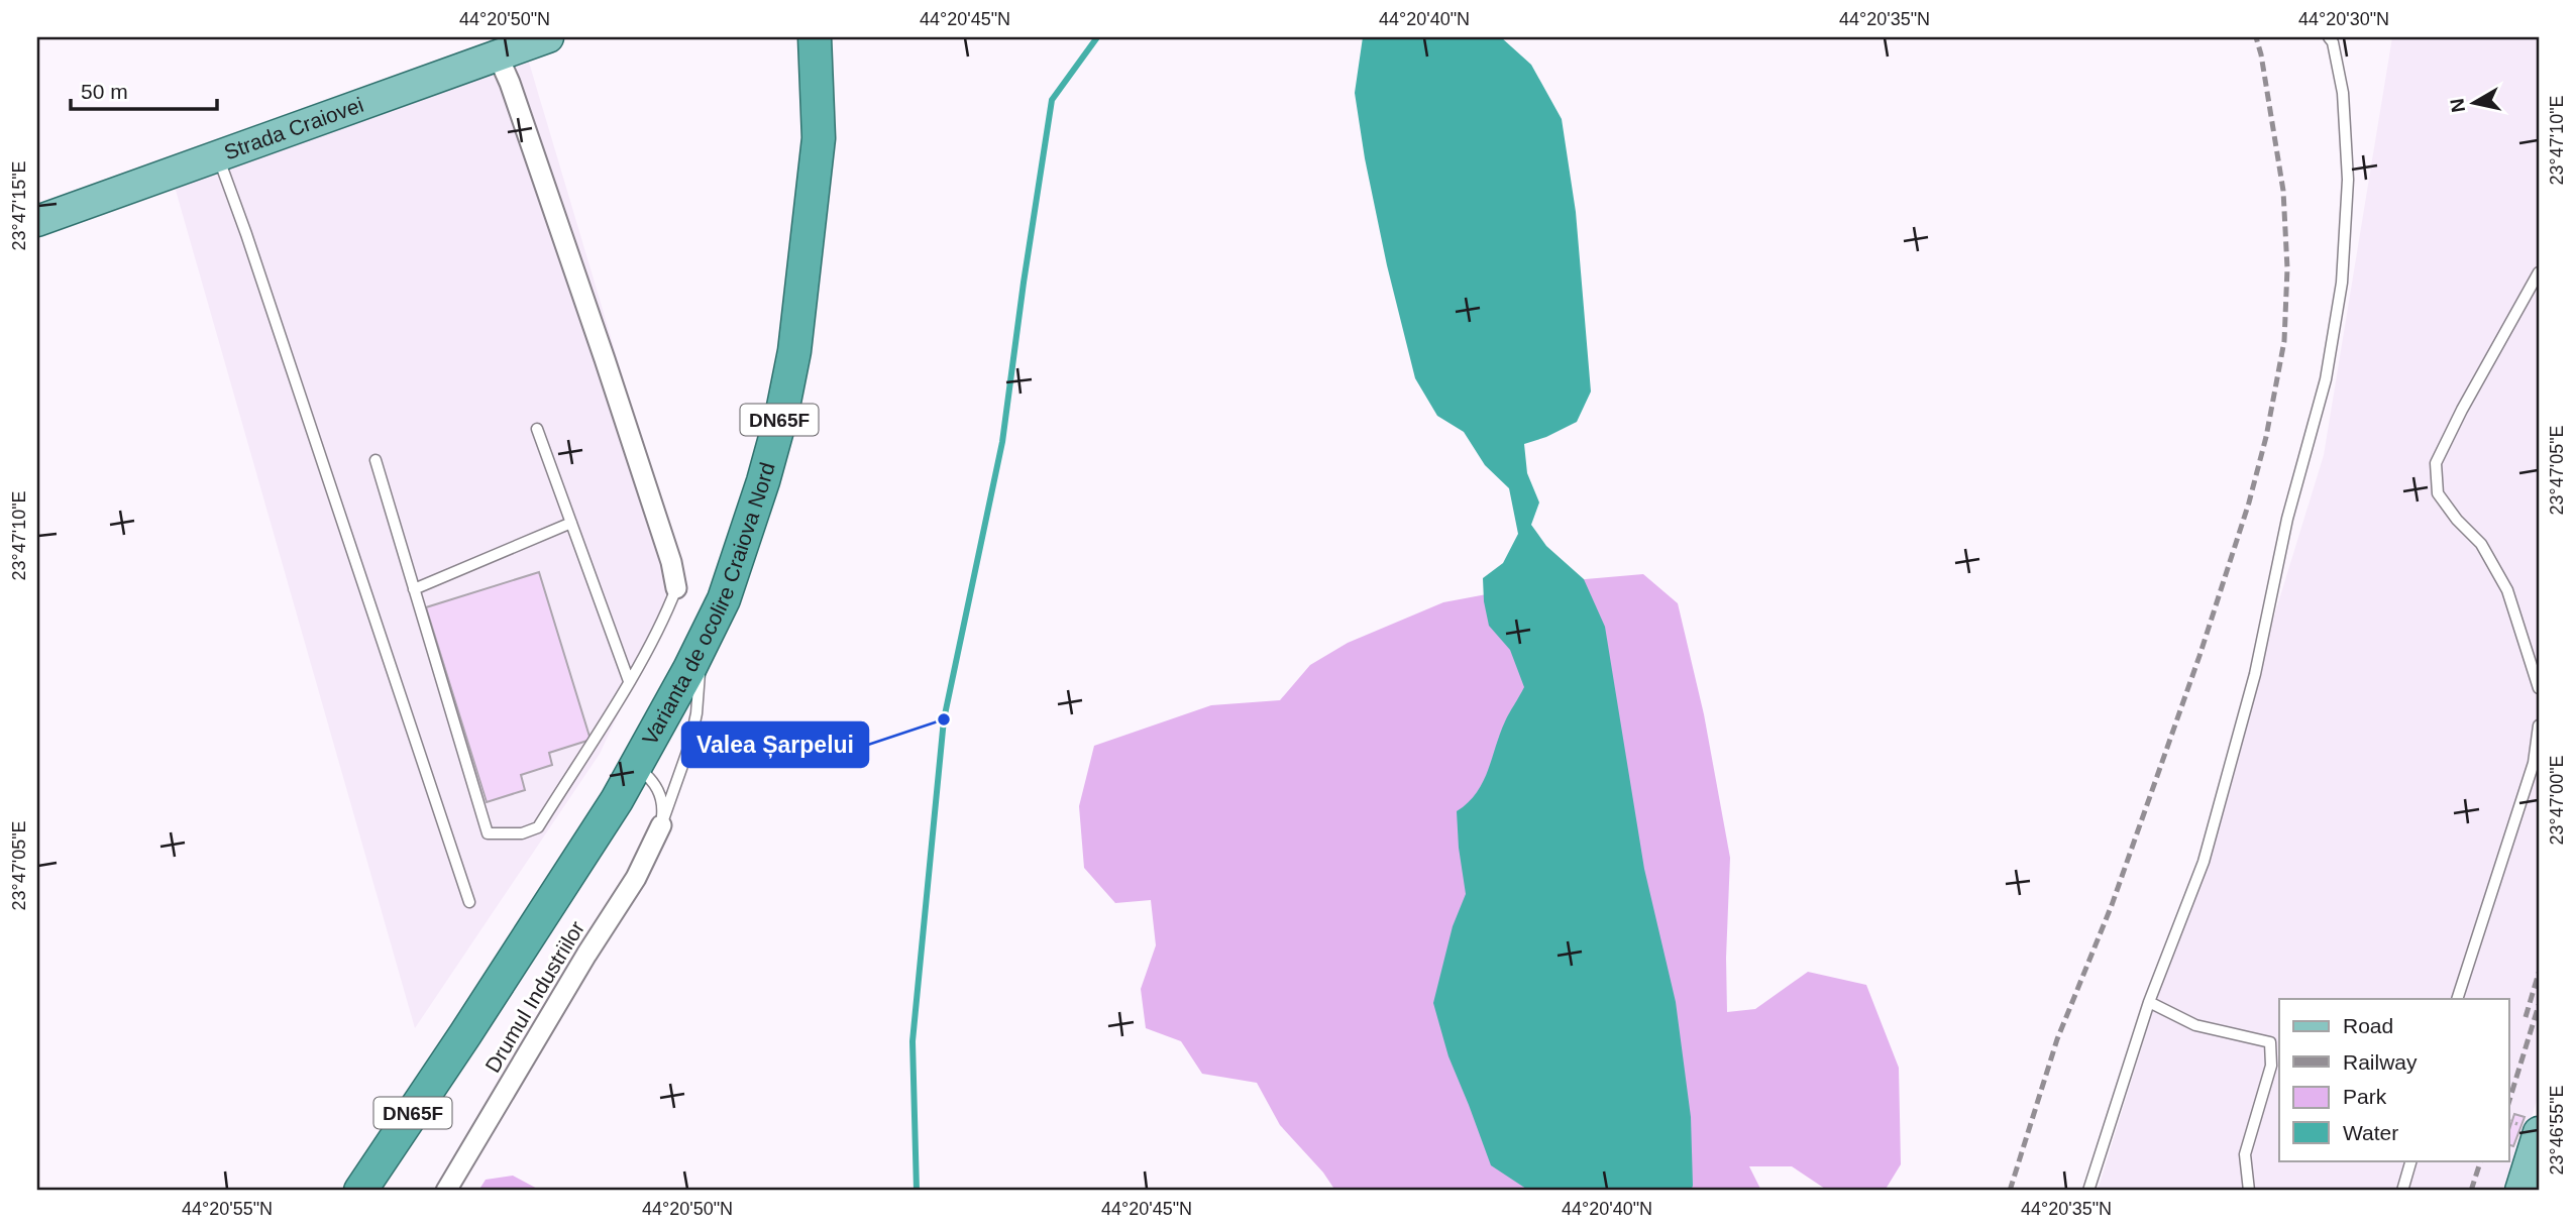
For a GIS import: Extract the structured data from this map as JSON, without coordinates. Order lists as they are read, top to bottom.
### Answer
{
  "streets": {
    "highway": ["DN65F", "Varianta de ocolire Craiova Nord"],
    "main road": ["Strada Craiovei"],
    "street": ["Drumul Industriilor"]
  },
  "crossings": [
    ["Varianta de ocolire Craiova Nord", "Drumul Industriilor"]
  ],
  "places": ["Valea Șarpelui"],
  "legend": [
    "Road",
    "Railway",
    "Park",
    "Water"
  ],
  "scale_bar": "50 m",
  "north": "left",
  "coordinates": [
    "44°20'50\"N",
    "44°20'45\"N",
    "44°20'40\"N",
    "44°20'35\"N",
    "44°20'30\"N",
    "23°47'10\"E",
    "23°47'15\"E",
    "23°47'05\"E",
    "23°47'00\"E",
    "23°46'55\"E",
    "44°20'55\"N"
  ]
}
